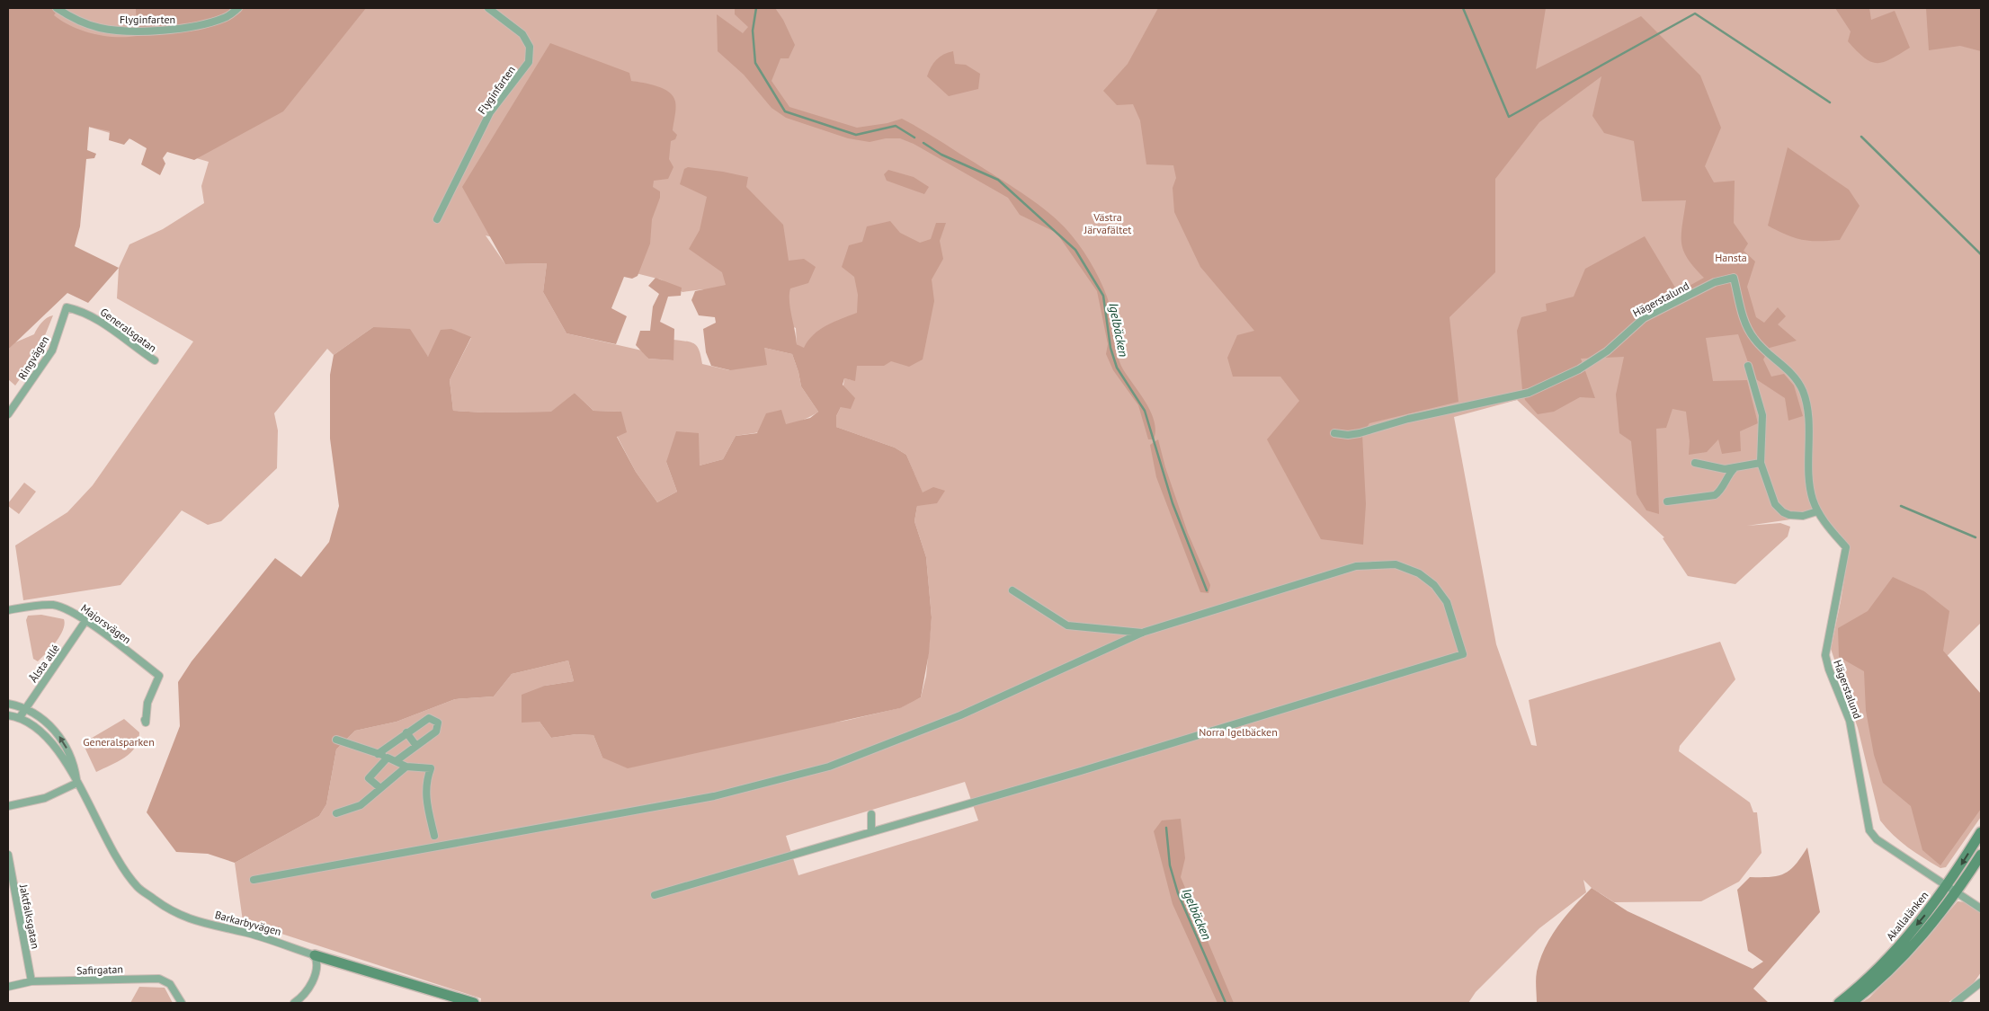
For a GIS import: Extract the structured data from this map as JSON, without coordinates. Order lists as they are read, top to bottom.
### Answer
{
  "streets": {
    "main road": ["Akallalänken", "Barkarbyvägen"],
    "street": [
      "Flyginfarten",
      "Hägerstalund",
      "Generalsgatan",
      "Ringvägen",
      "Majorsvägen",
      "Ålsta allé",
      "Jaktfalksgatan",
      "Safirgatan"
    ]
  },
  "crossings": [
    ["Hägerstalund", "Akallalänken"],
    ["Generalsgatan", "Ringvägen"],
    ["Majorsvägen", "Ålsta allé"],
    ["Jaktfalksgatan", "Safirgatan"]
  ],
  "water": ["Igelbäcken"],
  "parks": [
    "Västra Järvafältet",
    "Hansta",
    "Norra Igelbäcken",
    "Generalsparken"
  ]
}
